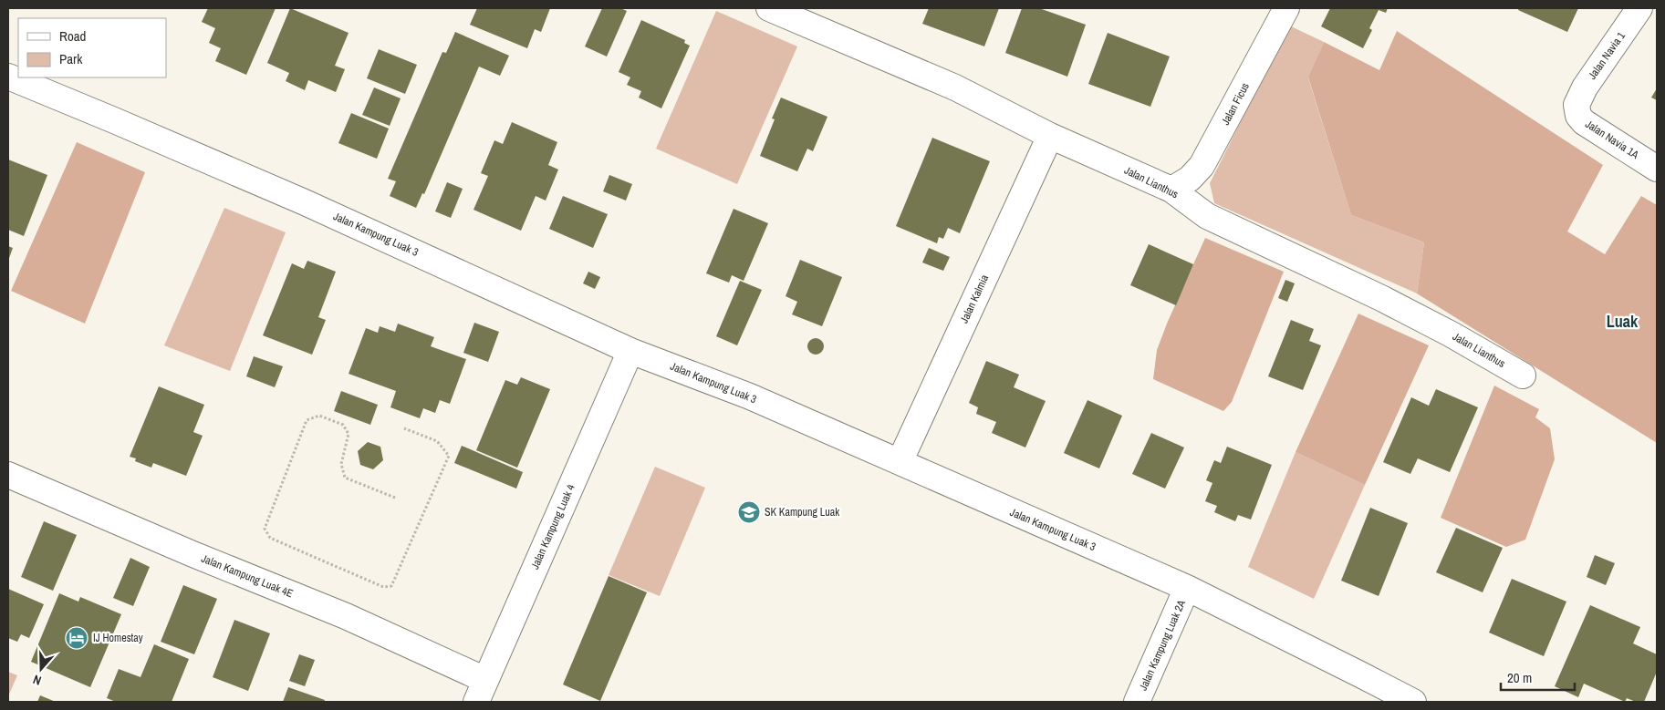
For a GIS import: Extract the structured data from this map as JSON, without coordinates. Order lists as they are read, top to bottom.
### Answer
{
  "streets": {
    "street": [
      "Jalan Navia 1",
      "Jalan Ficus",
      "Jalan Navia 1A",
      "Jalan Lianthus",
      "Jalan Kampung Luak 3",
      "Jalan Kalmia",
      "Jalan Kampung Luak 4",
      "Jalan Kampung Luak 4E",
      "Jalan Kampung Luak 2A"
    ]
  },
  "crossings": [
    ["Jalan Navia 1", "Jalan Navia 1A"],
    ["Jalan Ficus", "Jalan Lianthus"],
    ["Jalan Lianthus", "Jalan Kalmia"],
    ["Jalan Kampung Luak 3", "Jalan Kalmia"],
    ["Jalan Kampung Luak 3", "Jalan Kampung Luak 4"],
    ["Jalan Kampung Luak 3", "Jalan Kampung Luak 2A"],
    ["Jalan Kampung Luak 4", "Jalan Kampung Luak 4E"]
  ],
  "districts": ["Luak"],
  "places": {
    "school or university": ["SK Kampung Luak"],
    "hotel": ["IJ Homestay"]
  },
  "legend": ["Road", "Park"],
  "scale_bar": "20 m",
  "north": "bottom"
}
